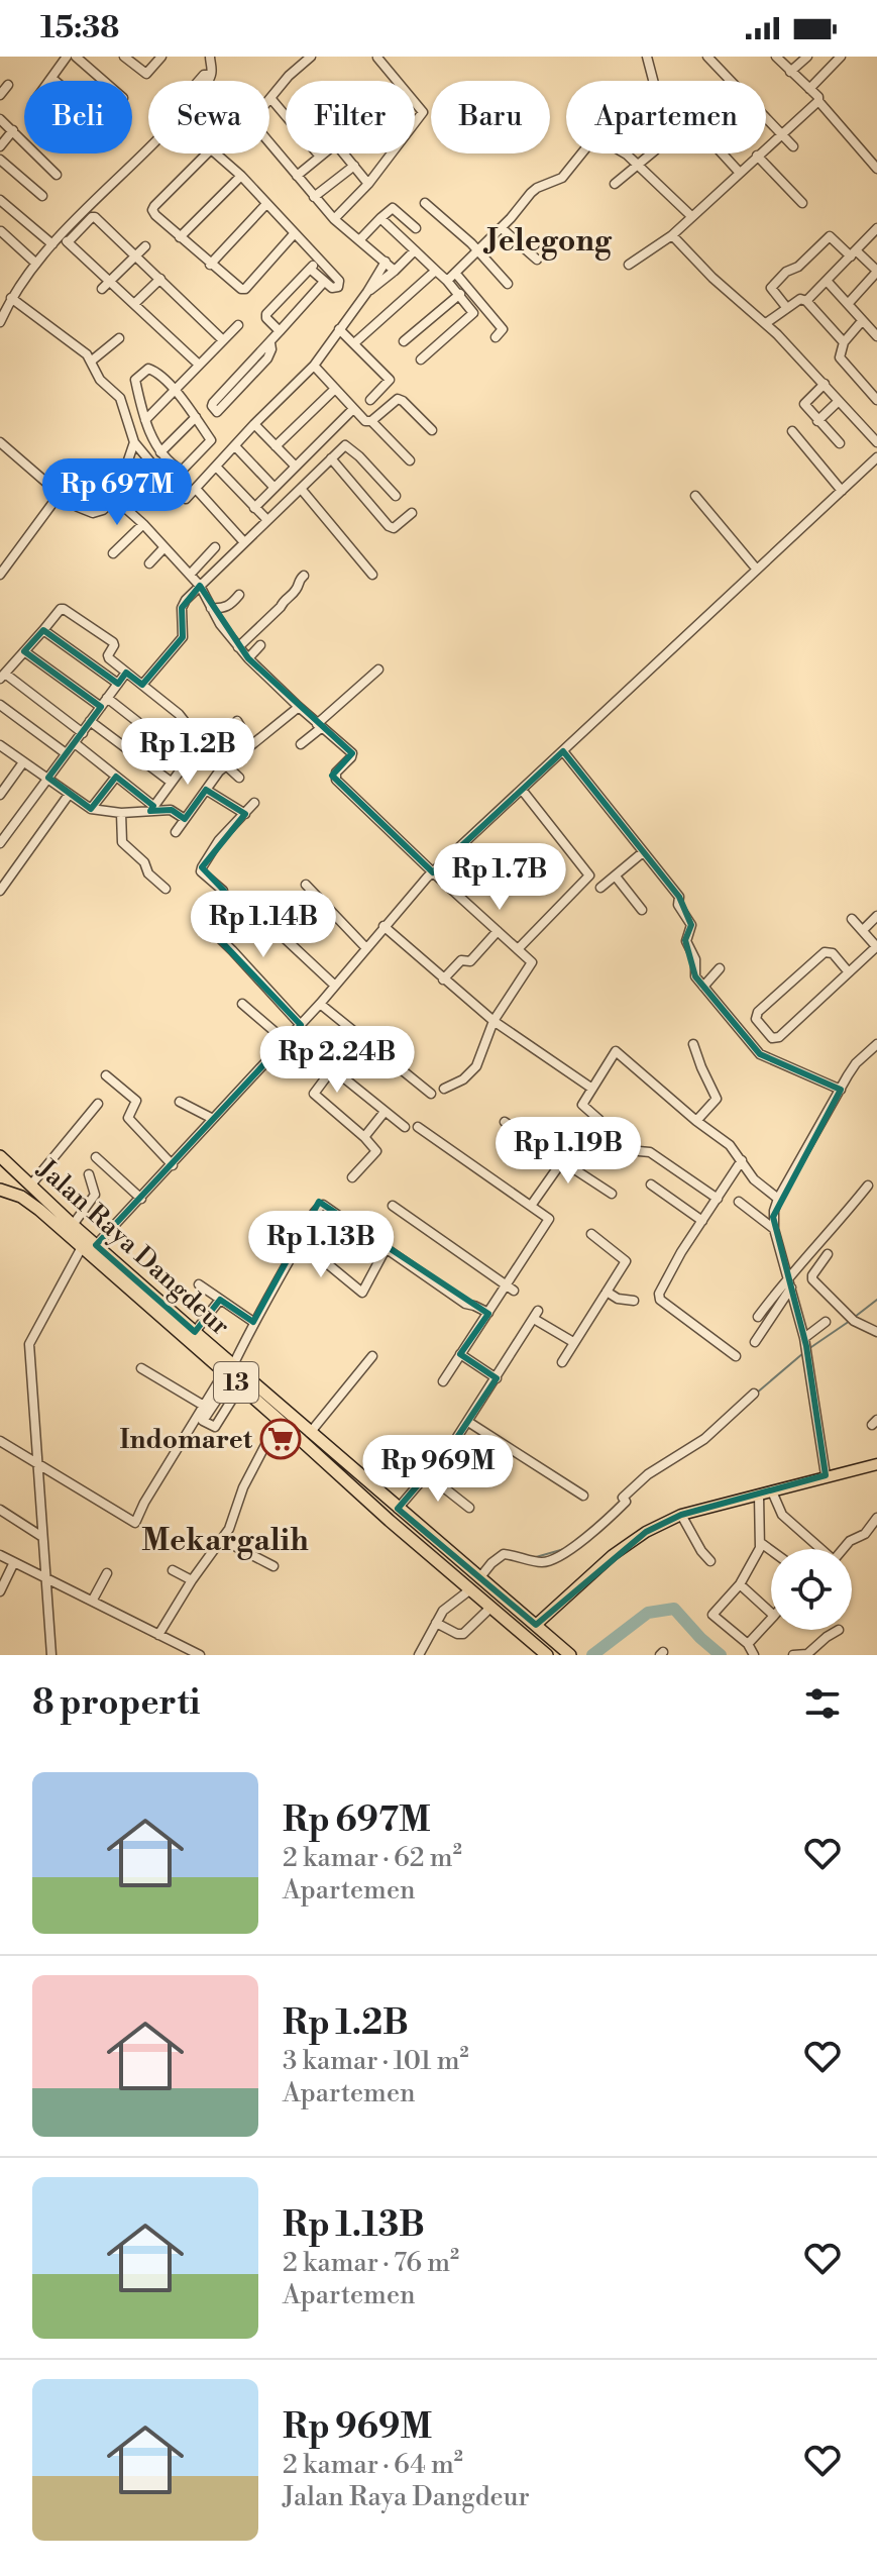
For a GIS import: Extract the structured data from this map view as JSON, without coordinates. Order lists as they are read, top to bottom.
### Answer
{
  "streets": {
    "highway": ["Jalan Raya Dangdeur", "13"]
  },
  "districts": ["Jelegong", "Mekargalih"],
  "places": {
    "supermarket": ["Indomaret"]
  },
  "page": {
    "status": "15:38",
    "chip": [
      "Beli",
      "Sewa",
      "Filter",
      "Baru",
      "Apartemen"
    ],
    "price": [
      "Rp 697M",
      "Rp 1.2B",
      "Rp 1.7B",
      "Rp 1.14B",
      "Rp 2.24B",
      "Rp 1.19B",
      "Rp 1.13B",
      "Rp 969M"
    ],
    "heading": "8 properti",
    "list": [
      {
        "name": "Rp 697M",
        "note": "2 kamar · 62 m² · Apartemen"
      },
      {
        "name": "Rp 1.2B",
        "note": "3 kamar · 101 m² · Apartemen"
      },
      {
        "name": "Rp 1.13B",
        "note": "2 kamar · 76 m² · Apartemen"
      },
      {
        "name": "Rp 969M",
        "note": "2 kamar · 64 m² · Jalan Raya Dangdeur"
      }
    ]
  }
}
